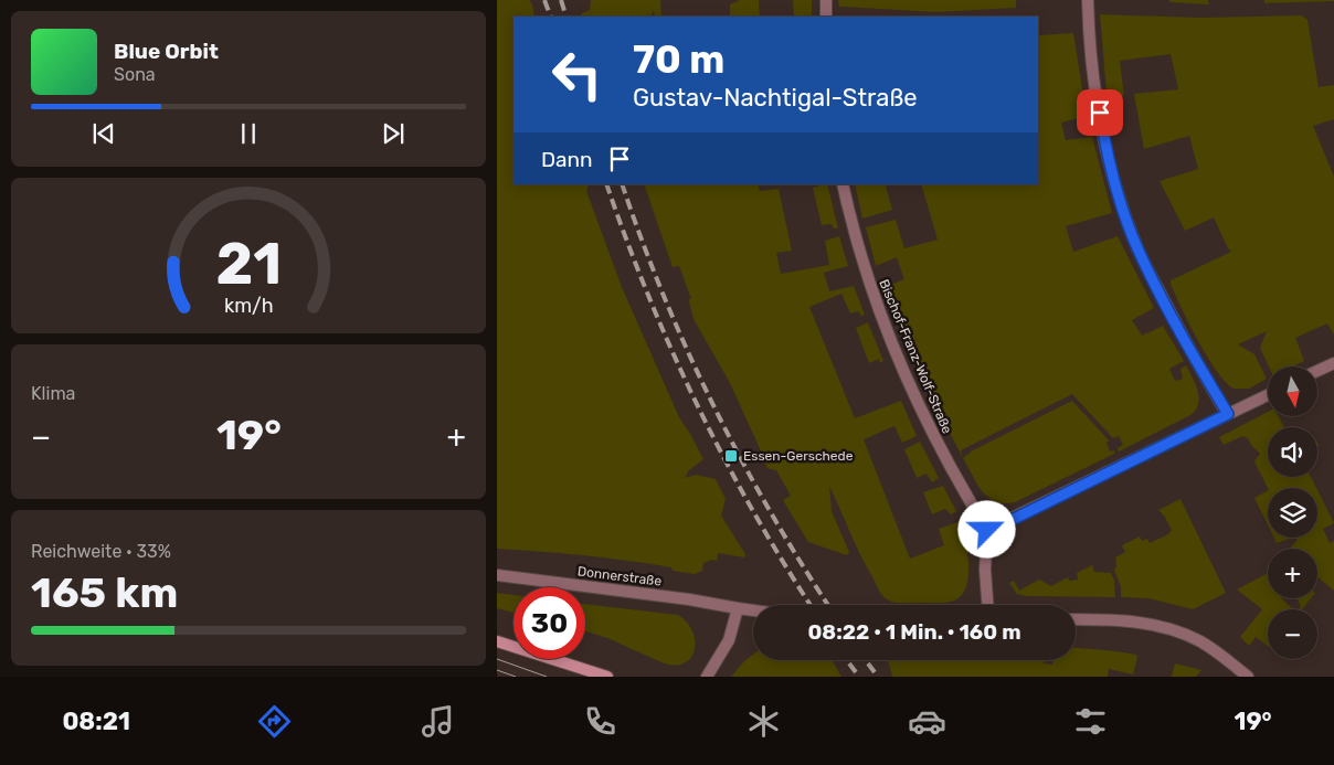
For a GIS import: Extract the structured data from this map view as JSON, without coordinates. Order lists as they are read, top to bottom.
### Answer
{
  "streets": {
    "street": ["Bischof-Franz-Wolf-Straße", "Donnerstraße"]
  },
  "places": {
    "transit": ["Essen-Gerschede"]
  },
  "north": "bottom",
  "page": {
    "turn": ["70 m", "Gustav-Nachtigal-Straße"],
    "song": ["Blue Orbit", "Sona"],
    "then": "Dann",
    "tile": [
      "Klima",
      ["Reichweite · 33%", "165 km"]
    ],
    "map_buttons": ["+", "−"],
    "heat": ["−", "19°", "+"],
    "limit": "30",
    "trip": "08:22 · 1 Min. · 160 m",
    "tabs": ["08:21", "19°"],
    "gauge": ["21", "km/h"]
  }
}
